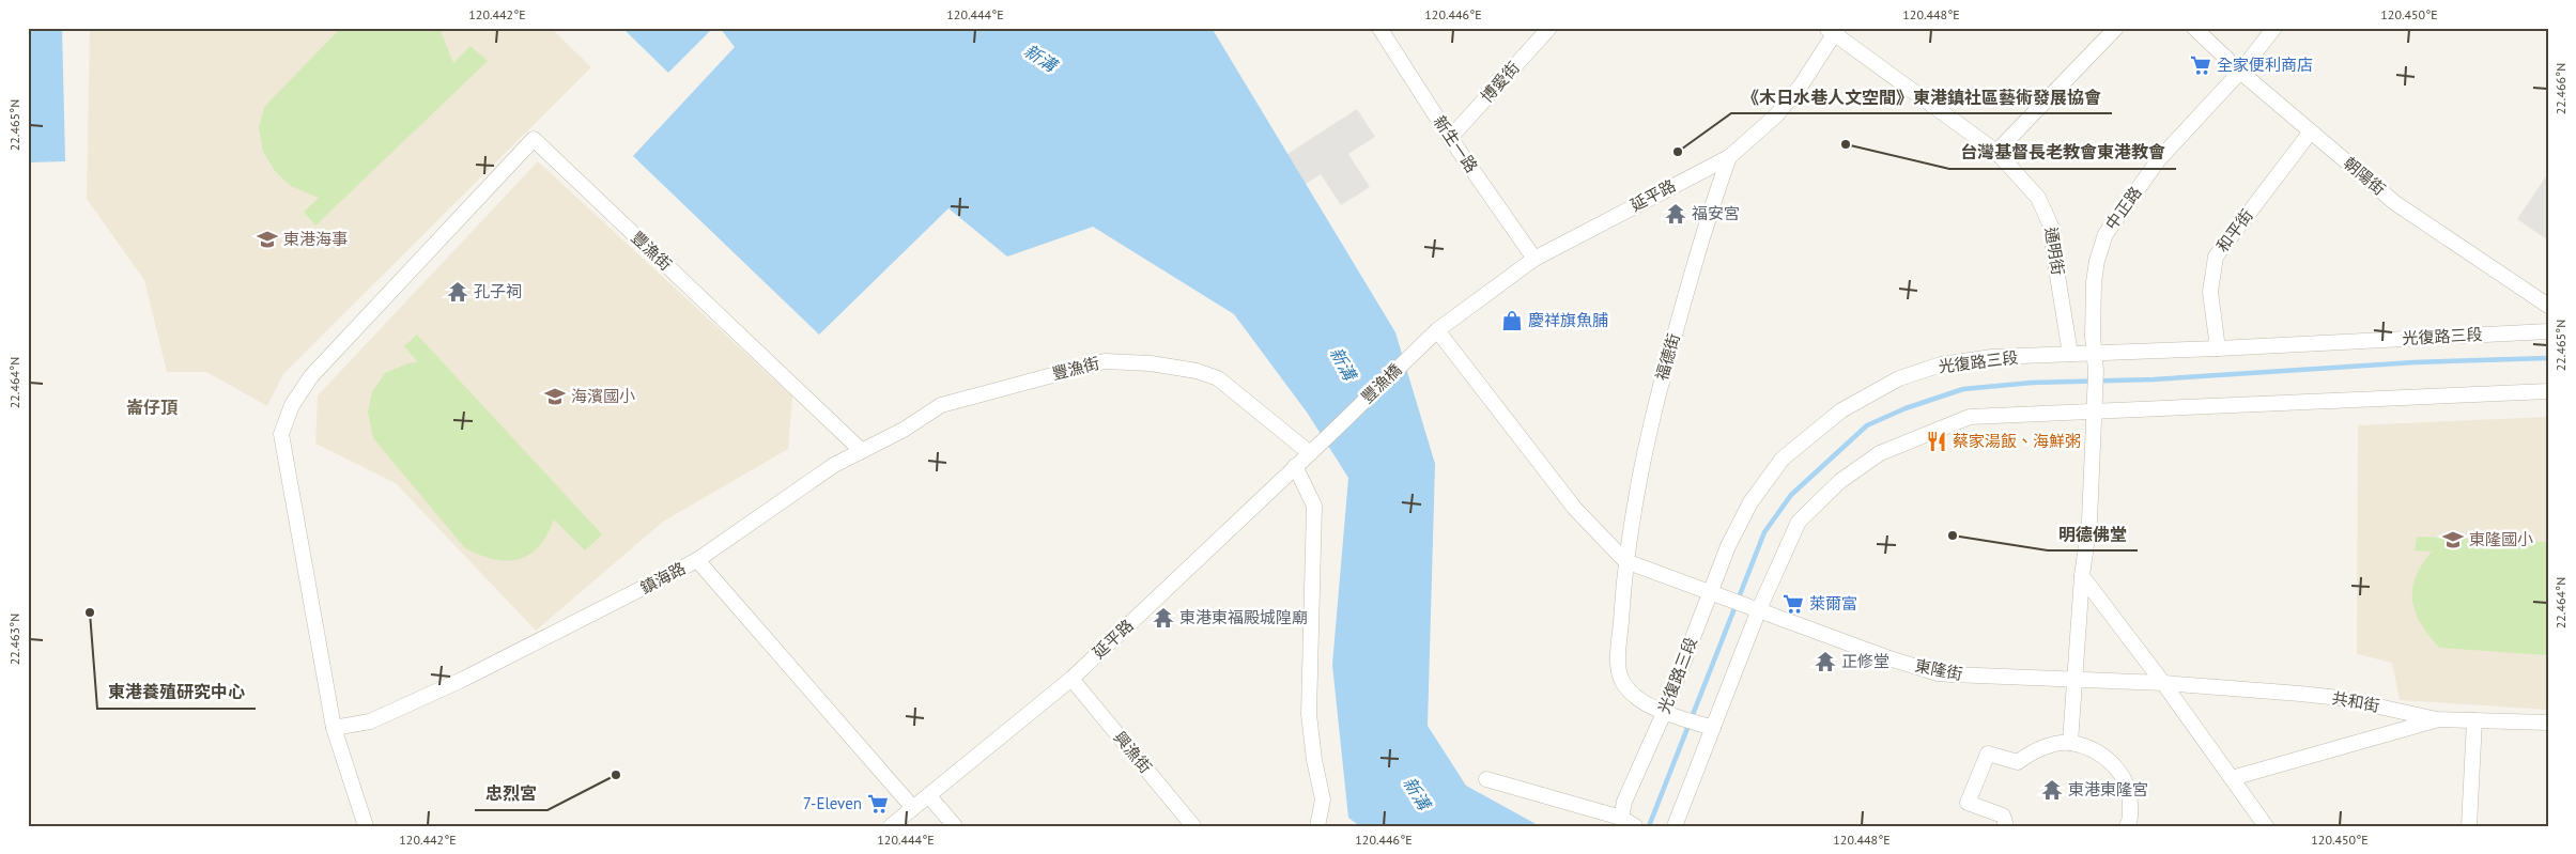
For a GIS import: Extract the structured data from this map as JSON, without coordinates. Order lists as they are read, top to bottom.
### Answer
{
  "streets": {
    "street": [
      "博愛街",
      "新生一路",
      "朝陽街",
      "延平路",
      "中正路",
      "和平街",
      "豐漁街",
      "通明街",
      "光復路三段",
      "福德街",
      "豐漁橋",
      "鎮海路",
      "東隆街",
      "共和街",
      "興漁街"
    ]
  },
  "crossings": [
    ["博愛街", "新生一路"],
    ["新生一路", "延平路"],
    ["朝陽街", "中正路"],
    ["朝陽街", "和平街"],
    ["延平路", "豐漁街"],
    ["延平路", "通明街"],
    ["延平路", "福德街"],
    ["延平路", "豐漁橋"],
    ["延平路", "鎮海路"],
    ["延平路", "興漁街"],
    ["中正路", "光復路三段"],
    ["和平街", "光復路三段"],
    ["豐漁街", "鎮海路"],
    ["通明街", "光復路三段"],
    ["光復路三段", "福德街"],
    ["光復路三段", "東隆街"],
    ["東隆街", "共和街"]
  ],
  "districts": ["崙仔頂"],
  "water": ["新溝"],
  "places": {
    "supermarket": ["全家便利商店", "萊爾富", "7-Eleven"],
    "other": [
      "台灣基督長老教會東港教會",
      "《木日水巷人文空間》東港鎮社區藝術發展協會",
      "明德佛堂",
      "東港養殖研究中心",
      "忠烈宮"
    ],
    "temple": [
      "福安宮",
      "孔子祠",
      "東港東福殿城隍廟",
      "正修堂",
      "東港東隆宮"
    ],
    "school or university": ["東港海事", "海濱國小", "東隆國小"],
    "shop": ["慶祥旗魚脯"],
    "restaurant": ["蔡家湯飯、海鮮粥"]
  },
  "coordinates": [
    "120.442°E",
    "120.444°E",
    "120.446°E",
    "120.448°E",
    "120.450°E",
    "22.466°N",
    "22.465°N",
    "22.464°N",
    "22.463°N"
  ]
}
